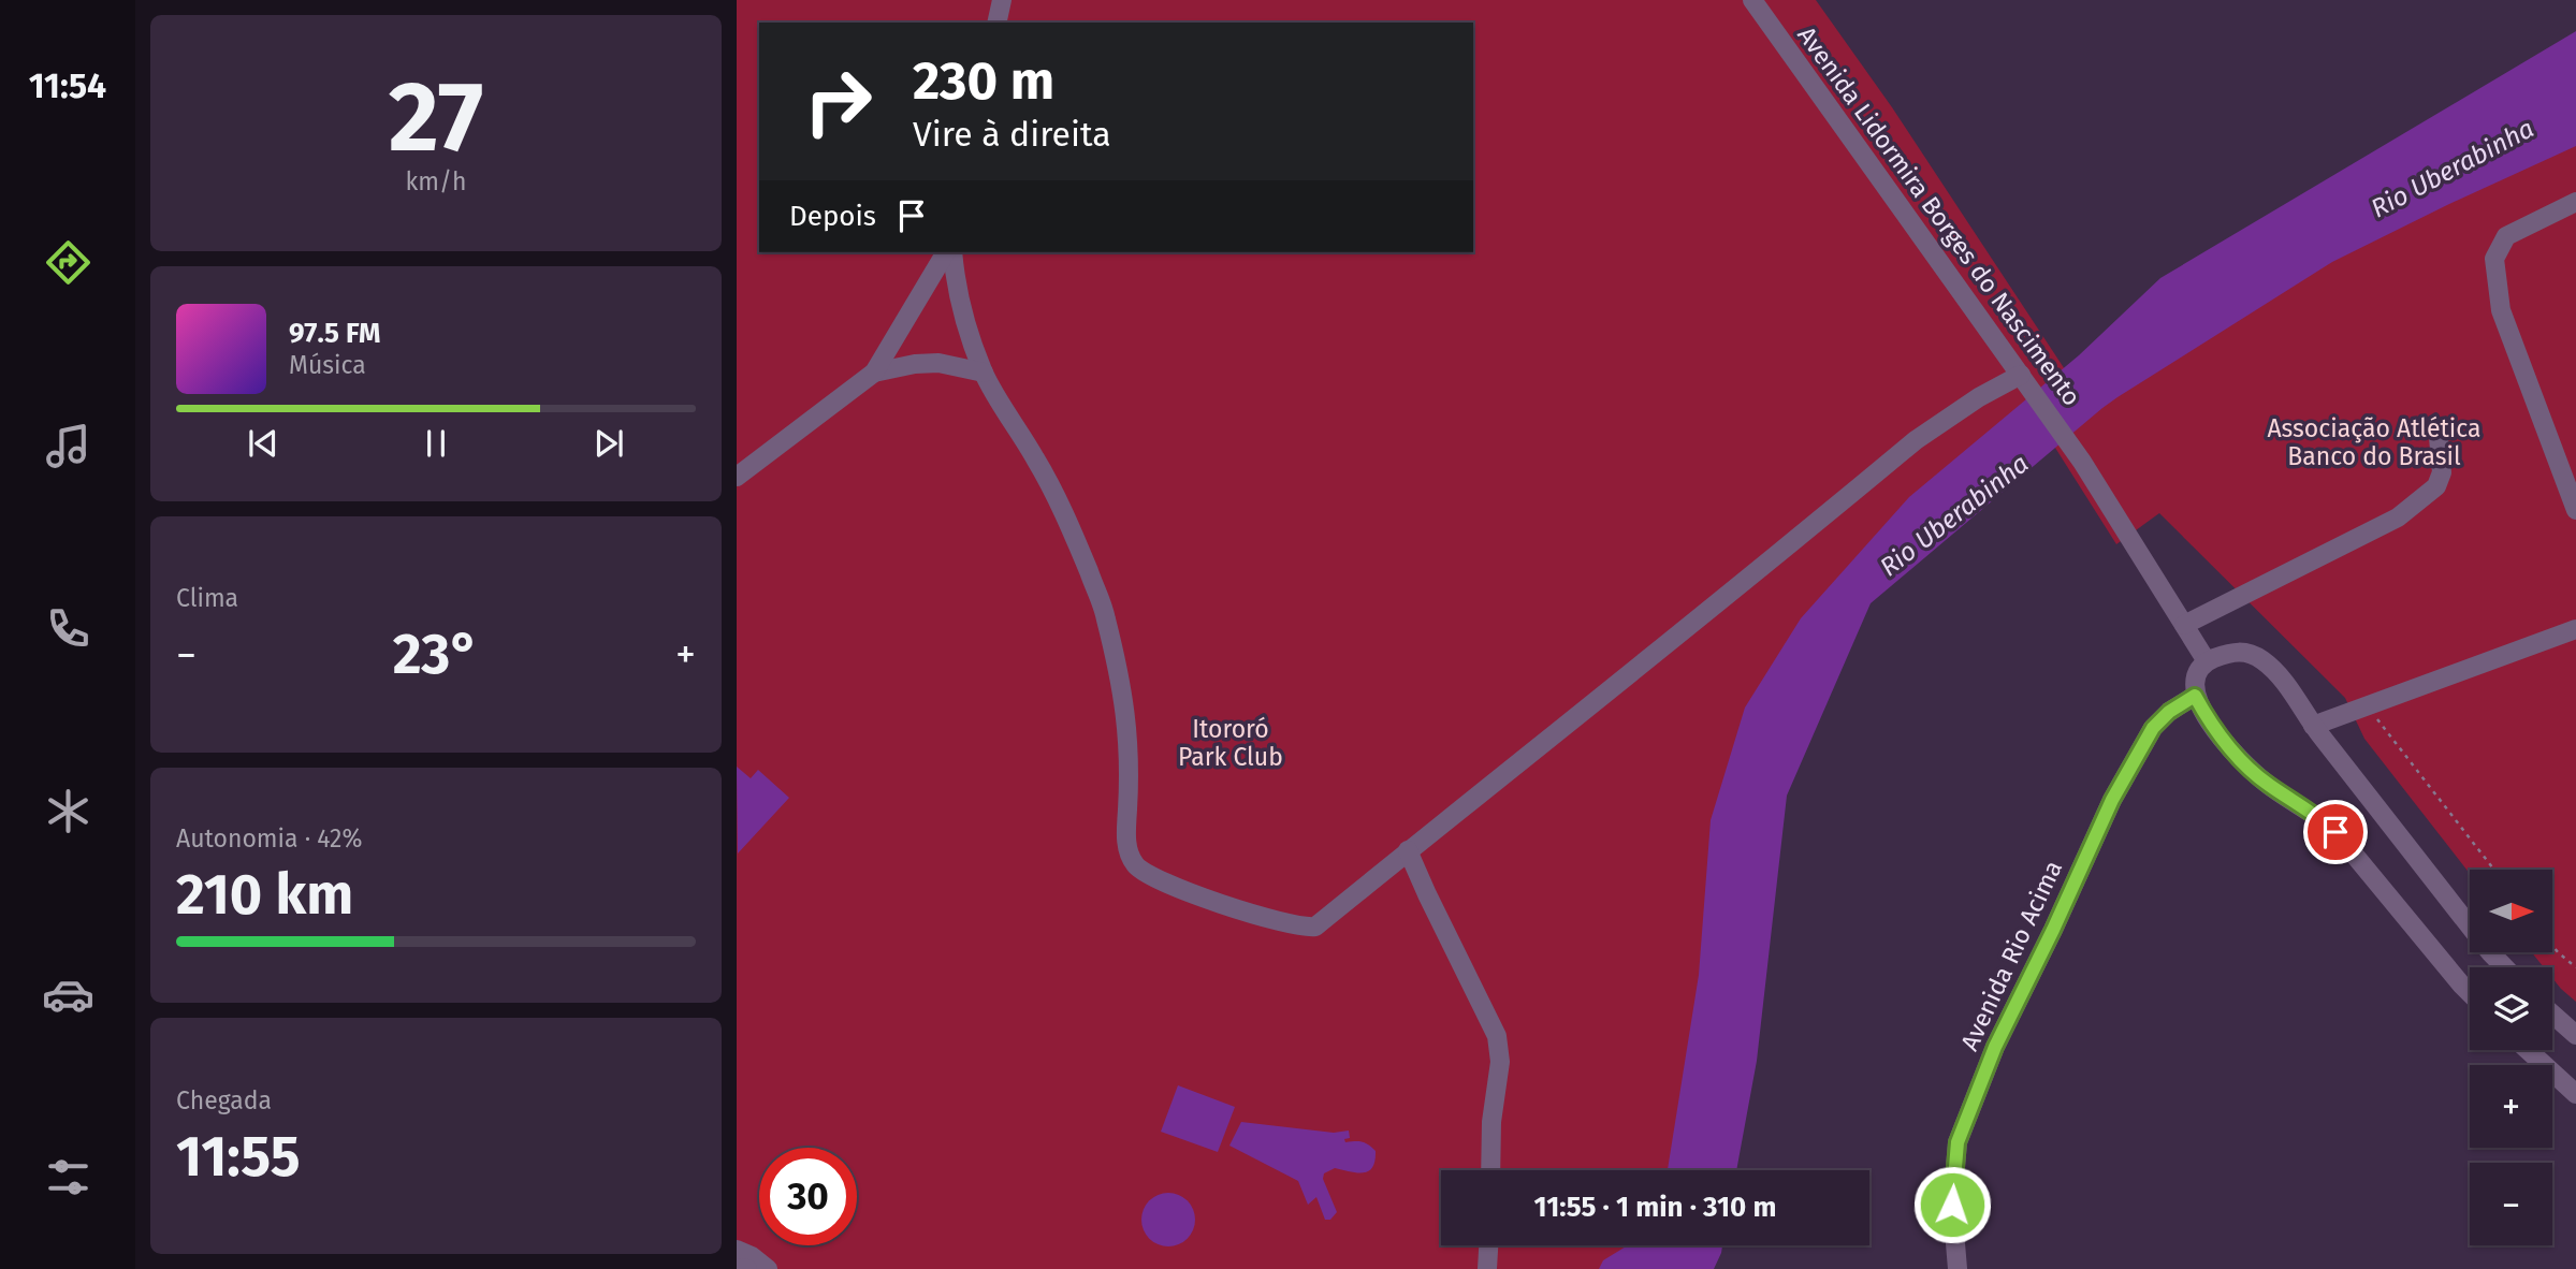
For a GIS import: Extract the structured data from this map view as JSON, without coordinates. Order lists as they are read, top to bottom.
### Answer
{
  "streets": {
    "street": ["Avenida Lidormira Borges do Nascimento", "Avenida Rio Acima"]
  },
  "water": ["Rio Uberabinha"],
  "parks": ["Associação Atlética Banco do Brasil", "Itororó Park Club"],
  "north": "right",
  "page": {
    "tabs": "11:54",
    "tile": [
      ["27", "km/h"],
      "Clima",
      ["Autonomia · 42%", "210 km"],
      ["Chegada", "11:55"]
    ],
    "turn": ["230 m", "Vire à direita"],
    "then": "Depois",
    "song": ["97.5 FM", "Música"],
    "heat": ["−", "23°", "+"],
    "map_buttons": ["+", "−"],
    "limit": "30",
    "trip": "11:55 · 1 min · 310 m"
  }
}
